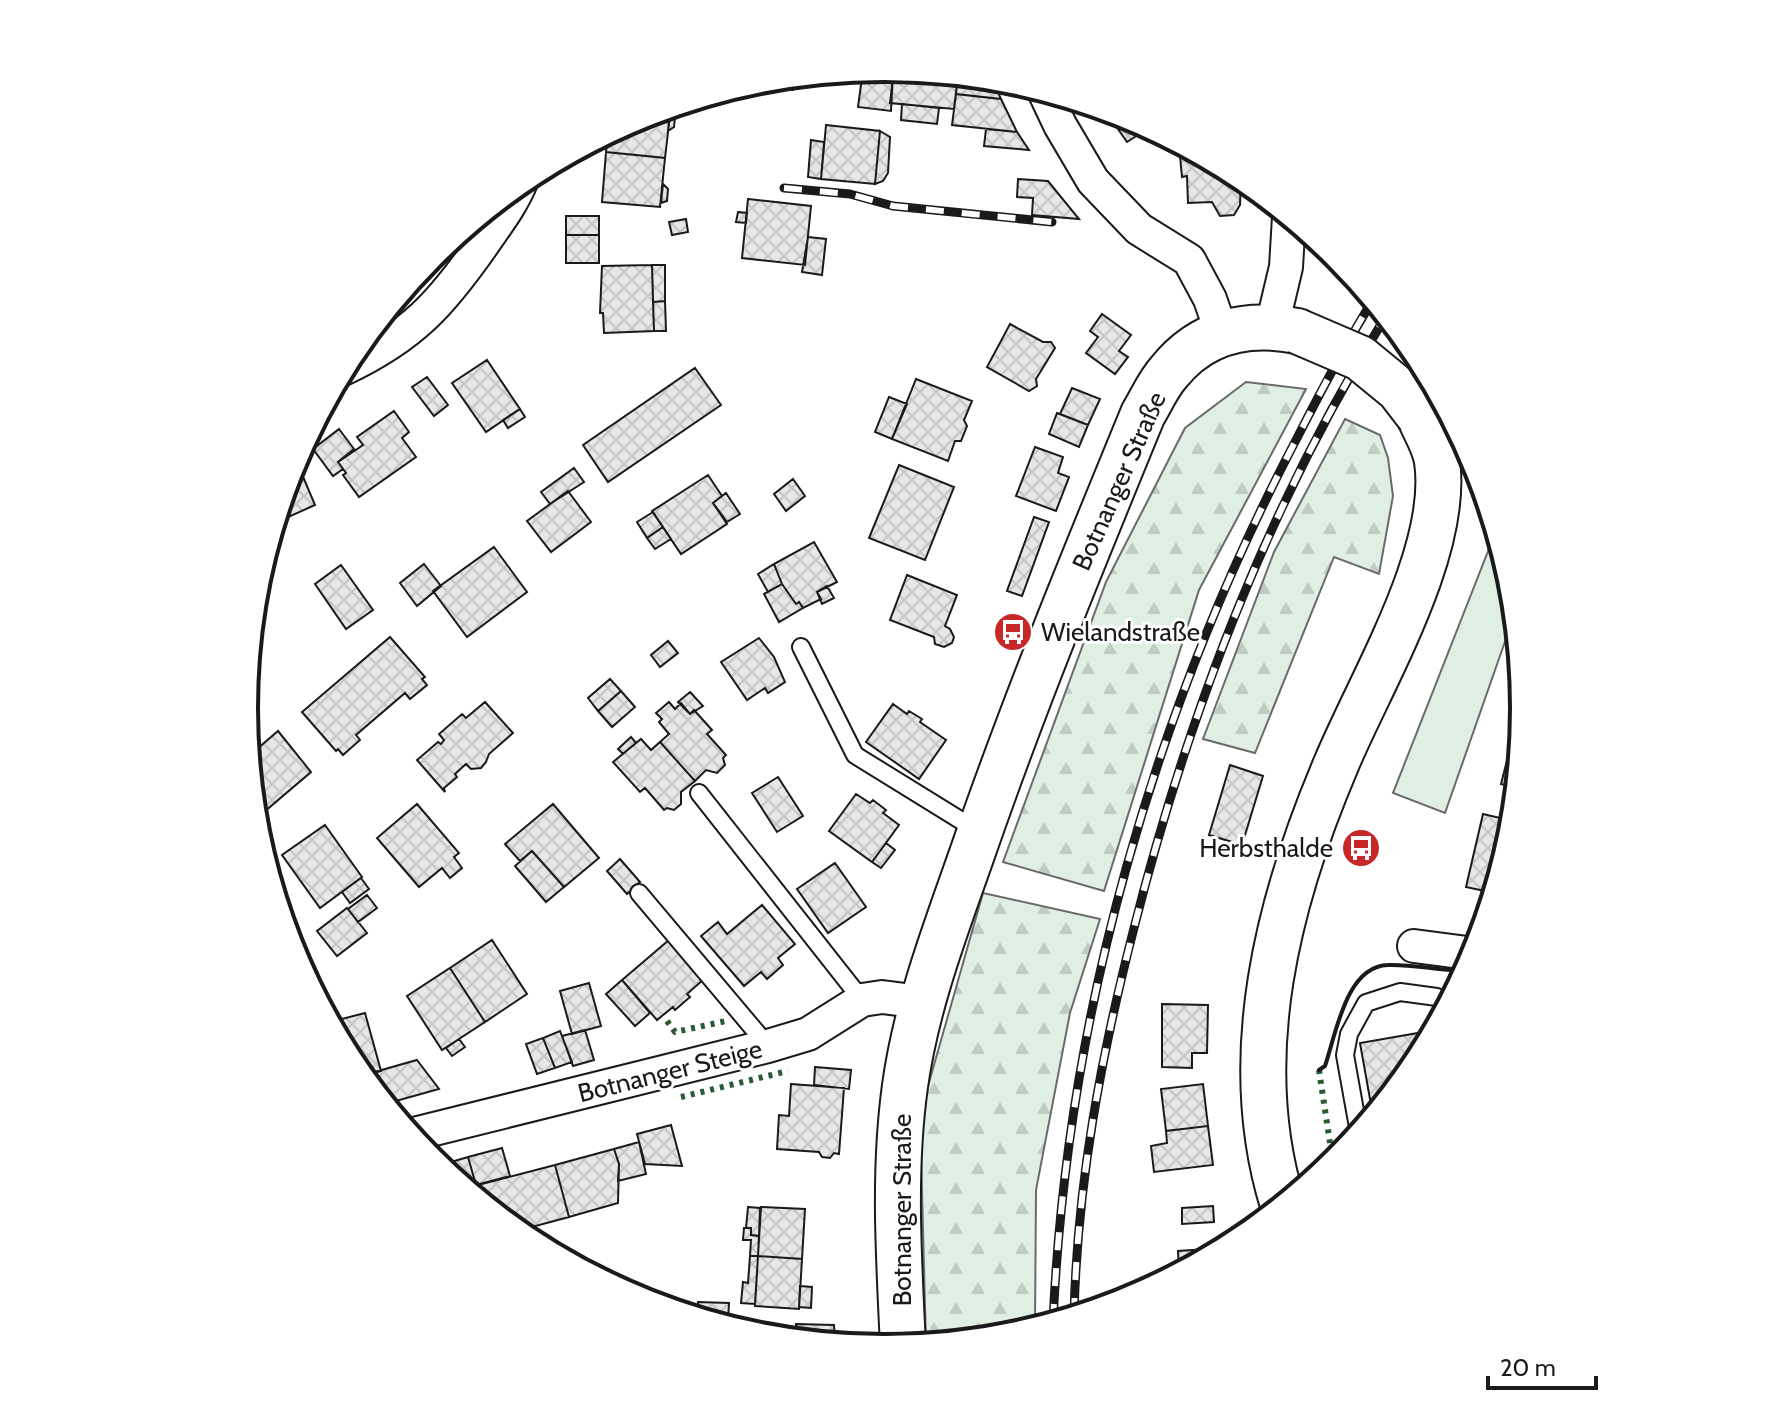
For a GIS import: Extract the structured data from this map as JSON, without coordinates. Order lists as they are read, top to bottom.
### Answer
{
  "streets": {
    "main road": ["Botnanger Straße"],
    "street": ["Botnanger Steige"]
  },
  "places": {
    "bus stop": ["Wielandstraße", "Herbsthalde"]
  },
  "scale_bar": "20 m"
}
